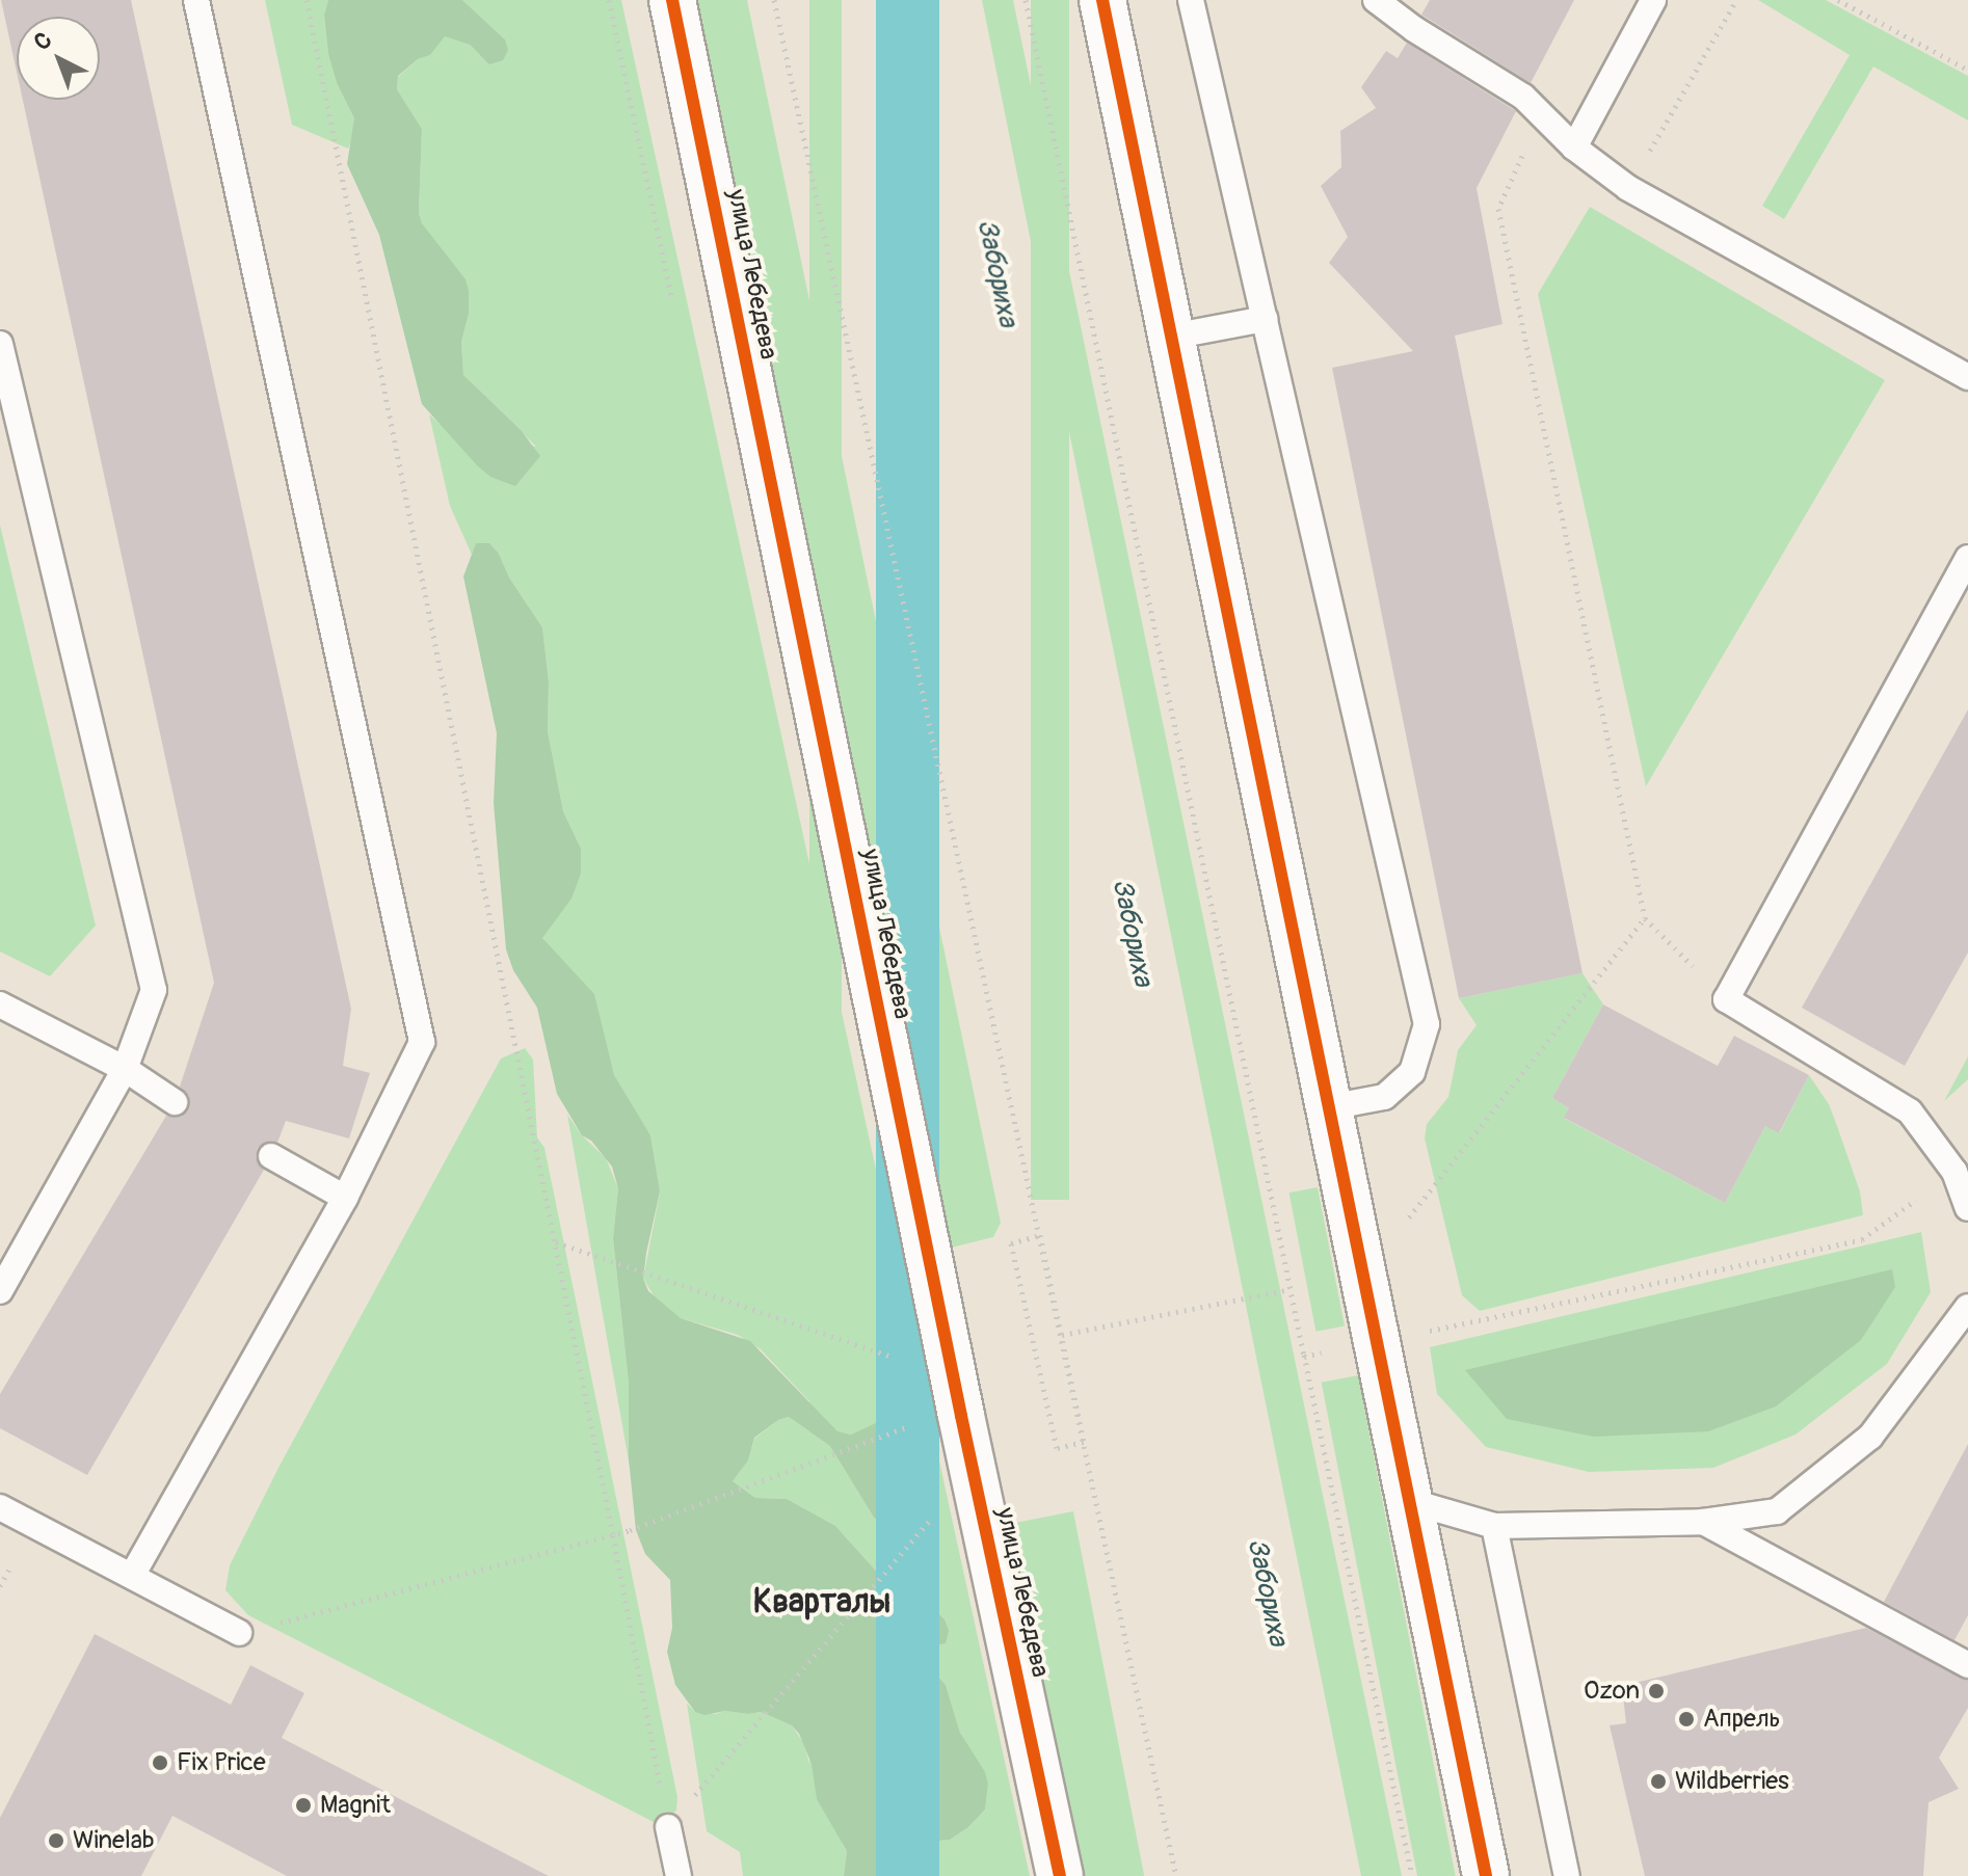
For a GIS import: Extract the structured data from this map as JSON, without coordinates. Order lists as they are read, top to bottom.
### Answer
{
  "streets": {
    "street": ["улица Лебедева"]
  },
  "districts": ["Кварталы"],
  "water": ["Забориха"],
  "places": [
    "Ozon",
    "Апрель",
    "Fix Price",
    "Wildberries",
    "Magnit",
    "Winelab"
  ],
  "north": "top left"
}
